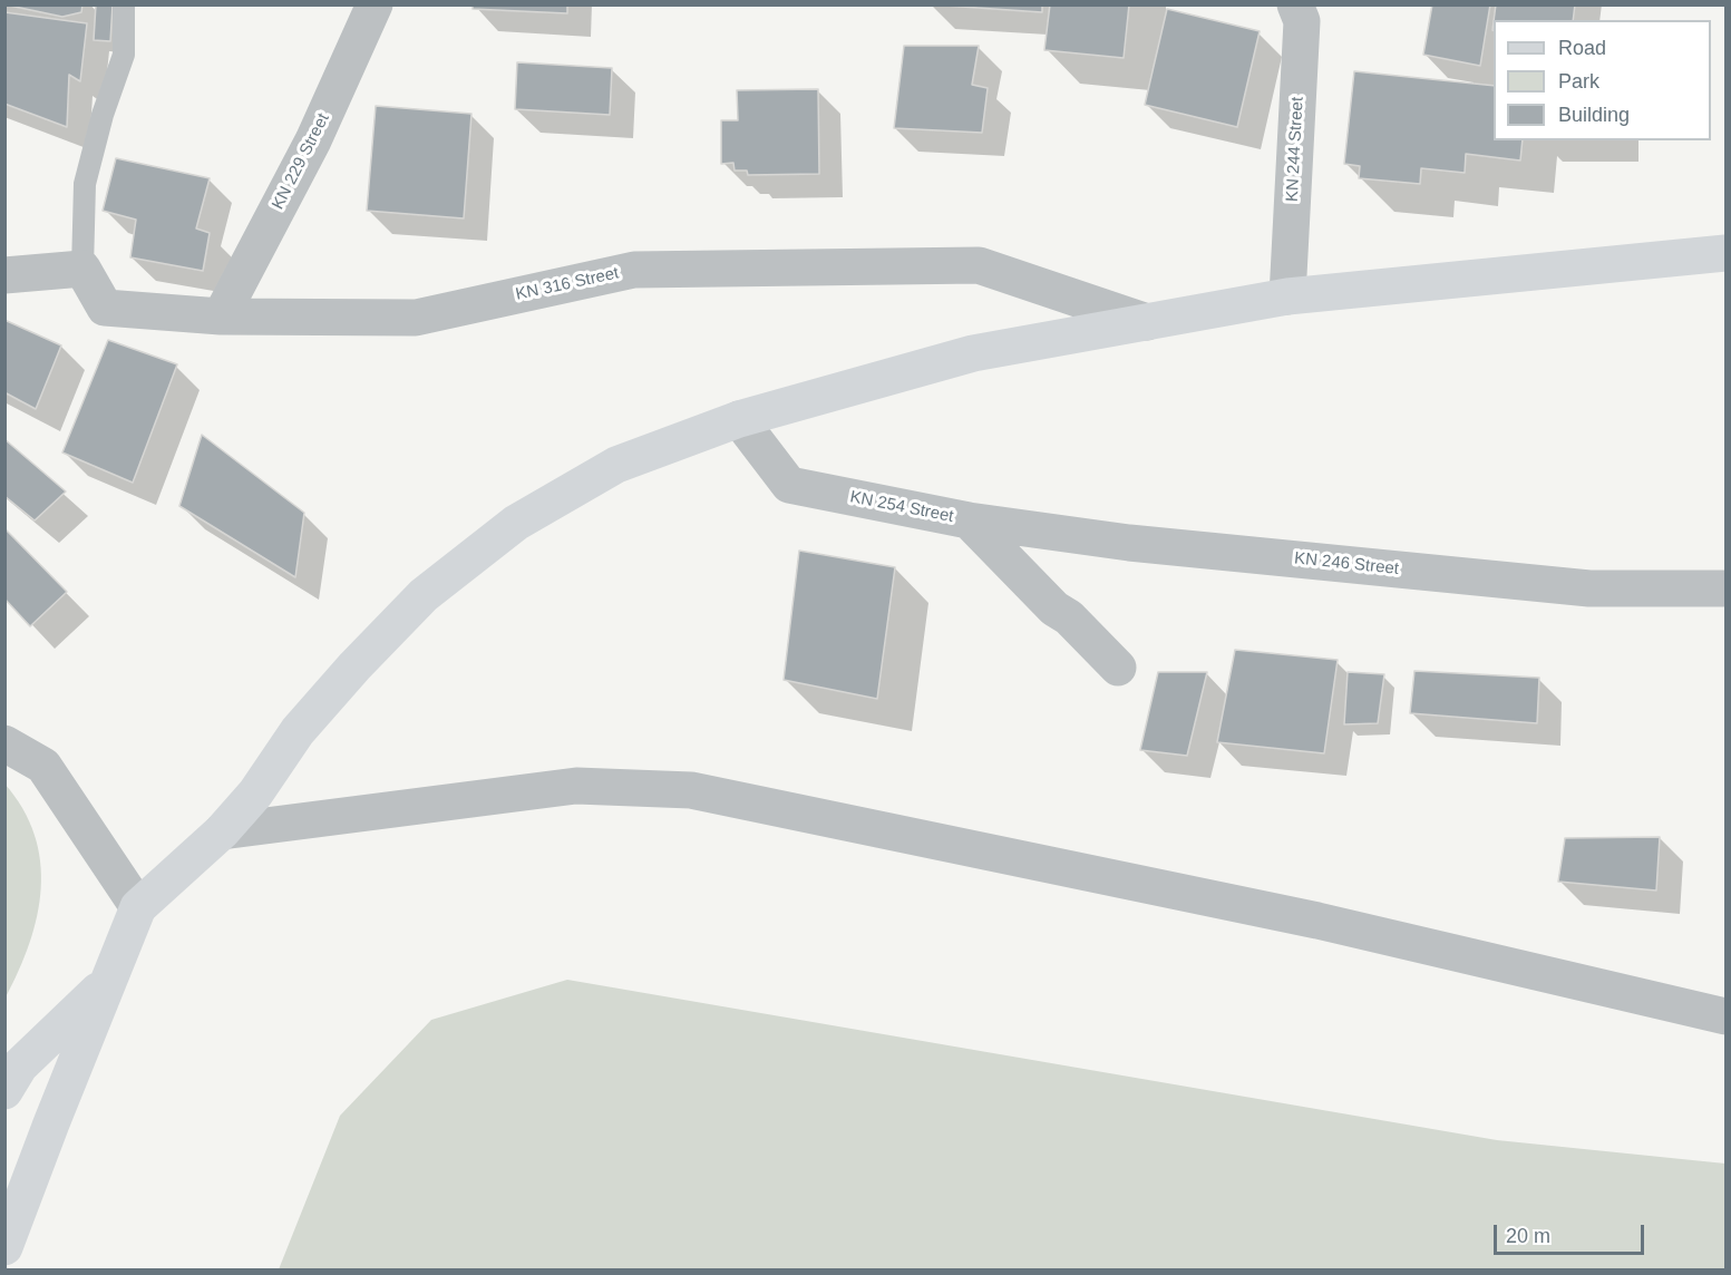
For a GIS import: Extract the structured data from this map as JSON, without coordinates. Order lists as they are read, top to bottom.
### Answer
{
  "streets": {
    "street": [
      "KN 244 Street",
      "KN 229 Street",
      "KN 316 Street",
      "KN 254 Street",
      "KN 246 Street"
    ]
  },
  "crossings": [
    ["KN 229 Street", "KN 316 Street"],
    ["KN 254 Street", "KN 246 Street"]
  ],
  "legend": ["Road", "Park", "Building"],
  "scale_bar": "20 m"
}
